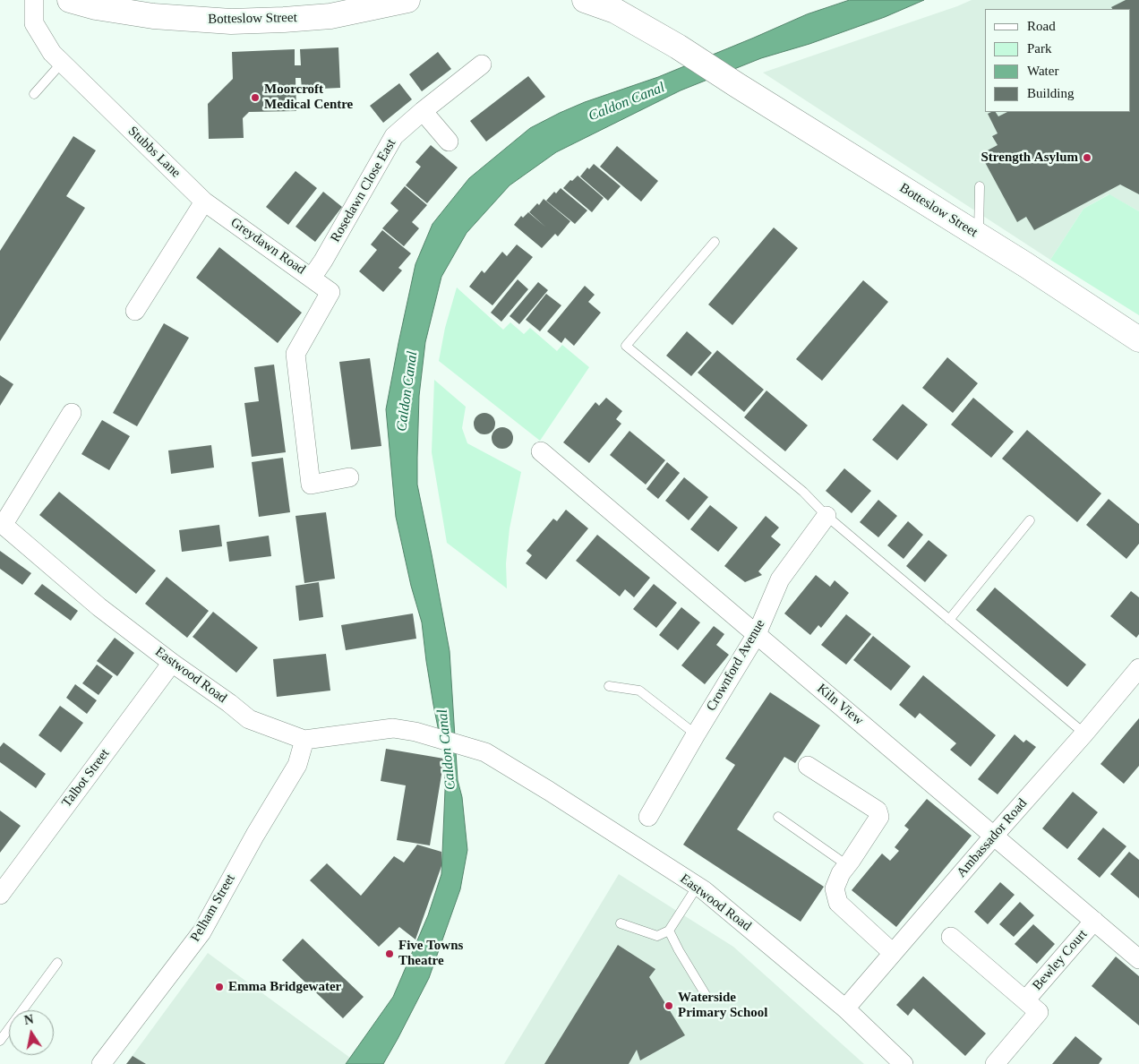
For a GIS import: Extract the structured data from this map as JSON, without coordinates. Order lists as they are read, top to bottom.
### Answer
{
  "streets": {
    "street": [
      "Botteslow Street",
      "Stubbs Lane",
      "Rosedawn Close East",
      "Greydawn Road",
      "Crownford Avenue",
      "Eastwood Road",
      "Kiln View",
      "Talbot Street",
      "Ambassador Road",
      "Pelham Street",
      "Bewley Court"
    ]
  },
  "crossings": [
    ["Stubbs Lane", "Greydawn Road"],
    ["Rosedawn Close East", "Greydawn Road"],
    ["Crownford Avenue", "Kiln View"],
    ["Eastwood Road", "Talbot Street"],
    ["Eastwood Road", "Ambassador Road"],
    ["Eastwood Road", "Pelham Street"],
    ["Kiln View", "Ambassador Road"],
    ["Kiln View", "Bewley Court"]
  ],
  "water": ["Caldon Canal"],
  "places": [
    "Moorcroft Medical Centre",
    "Strength Asylum",
    "Five Towns Theatre",
    "Emma Bridgewater",
    "Waterside Primary School"
  ],
  "legend": [
    "Road",
    "Park",
    "Water",
    "Building"
  ],
  "north": "top"
}
